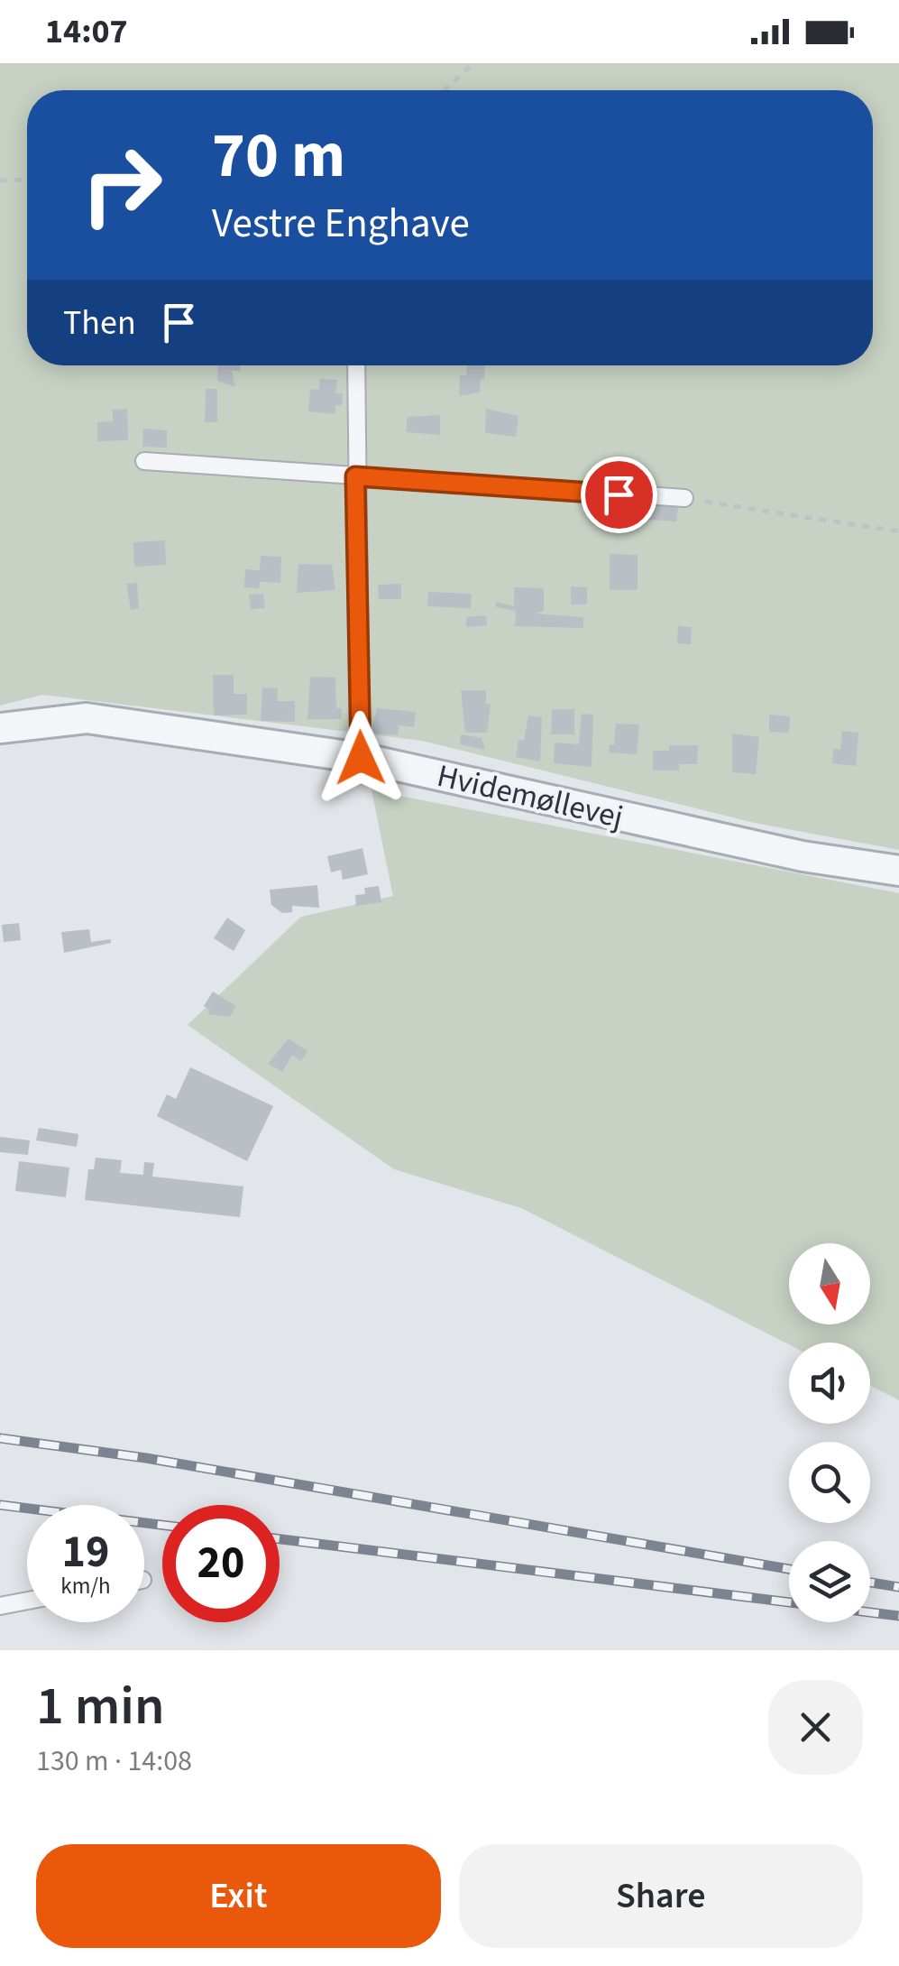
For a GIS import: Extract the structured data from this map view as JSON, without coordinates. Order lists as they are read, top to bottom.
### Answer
{
  "streets": {
    "street": ["Hvidemøllevej"]
  },
  "north": "bottom",
  "page": {
    "status": "14:07",
    "turn": ["70 m", "Vestre Enghave"],
    "then": "Then",
    "speed": "19 km/h",
    "limit": "20",
    "heading": ["1 min", "130 m · 14:08"],
    "buttons": ["Exit", "Share"]
  }
}
